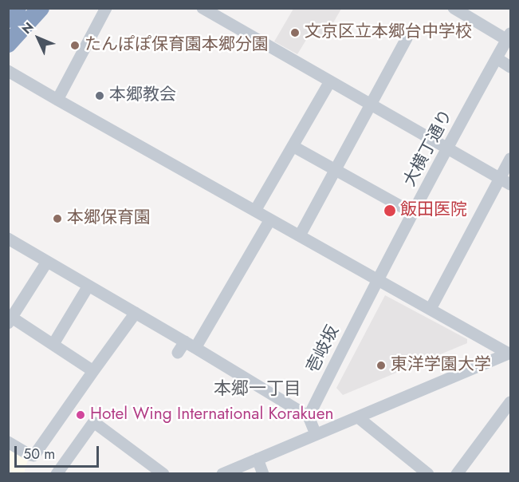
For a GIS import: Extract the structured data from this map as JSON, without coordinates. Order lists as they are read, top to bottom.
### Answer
{
  "streets": {
    "street": ["大横丁通り", "壱岐坂"]
  },
  "crossings": [
    ["大横丁通り", "壱岐坂"]
  ],
  "districts": ["本郷一丁目"],
  "places": [
    "文京区立本郷台中学校",
    "たんぽぽ保育園本郷分園",
    "本郷教会",
    "飯田医院",
    "本郷保育園",
    "東洋学園大学",
    "Hotel Wing International Korakuen"
  ],
  "scale_bar": "50 m",
  "north": "top left"
}
